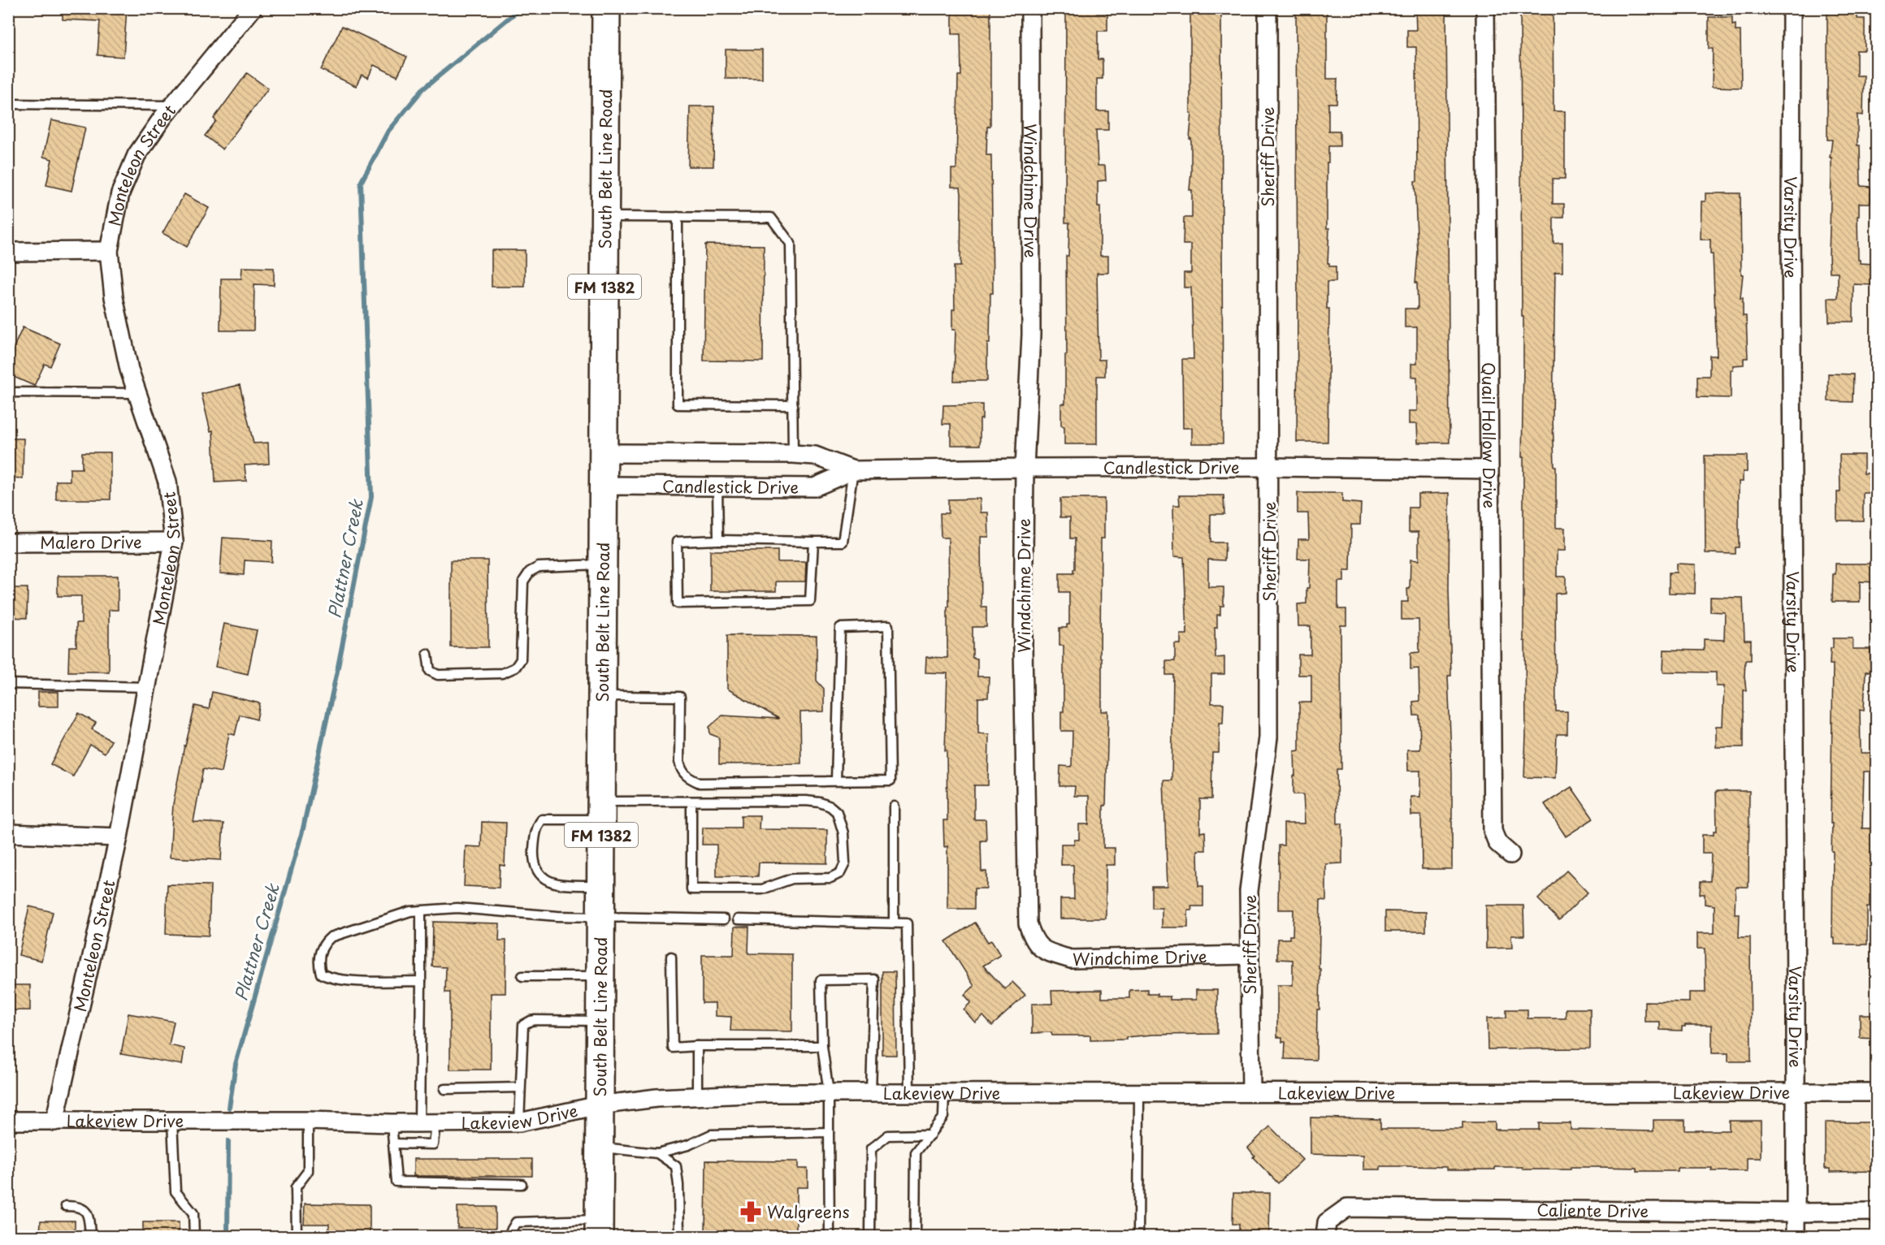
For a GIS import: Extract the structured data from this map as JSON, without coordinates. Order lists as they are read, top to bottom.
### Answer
{
  "streets": {
    "main road": ["South Belt Line Road", "FM 1382"],
    "street": [
      "Sheriff Drive",
      "Monteleon Street",
      "Windchime Drive",
      "Varsity Drive",
      "Quail Hollow Drive",
      "Candlestick Drive",
      "Malero Drive",
      "Lakeview Drive",
      "Caliente Drive"
    ]
  },
  "crossings": [
    ["Sheriff Drive", "Windchime Drive"],
    ["Sheriff Drive", "Candlestick Drive"],
    ["Sheriff Drive", "Lakeview Drive"],
    ["Monteleon Street", "Malero Drive"],
    ["Monteleon Street", "Lakeview Drive"],
    ["South Belt Line Road", "Candlestick Drive"],
    ["South Belt Line Road", "Lakeview Drive"],
    ["Windchime Drive", "Candlestick Drive"],
    ["Varsity Drive", "Lakeview Drive"],
    ["Varsity Drive", "Caliente Drive"],
    ["Quail Hollow Drive", "Candlestick Drive"]
  ],
  "water": ["Plattner Creek"],
  "places": {
    "pharmacy": ["Walgreens"]
  }
}
